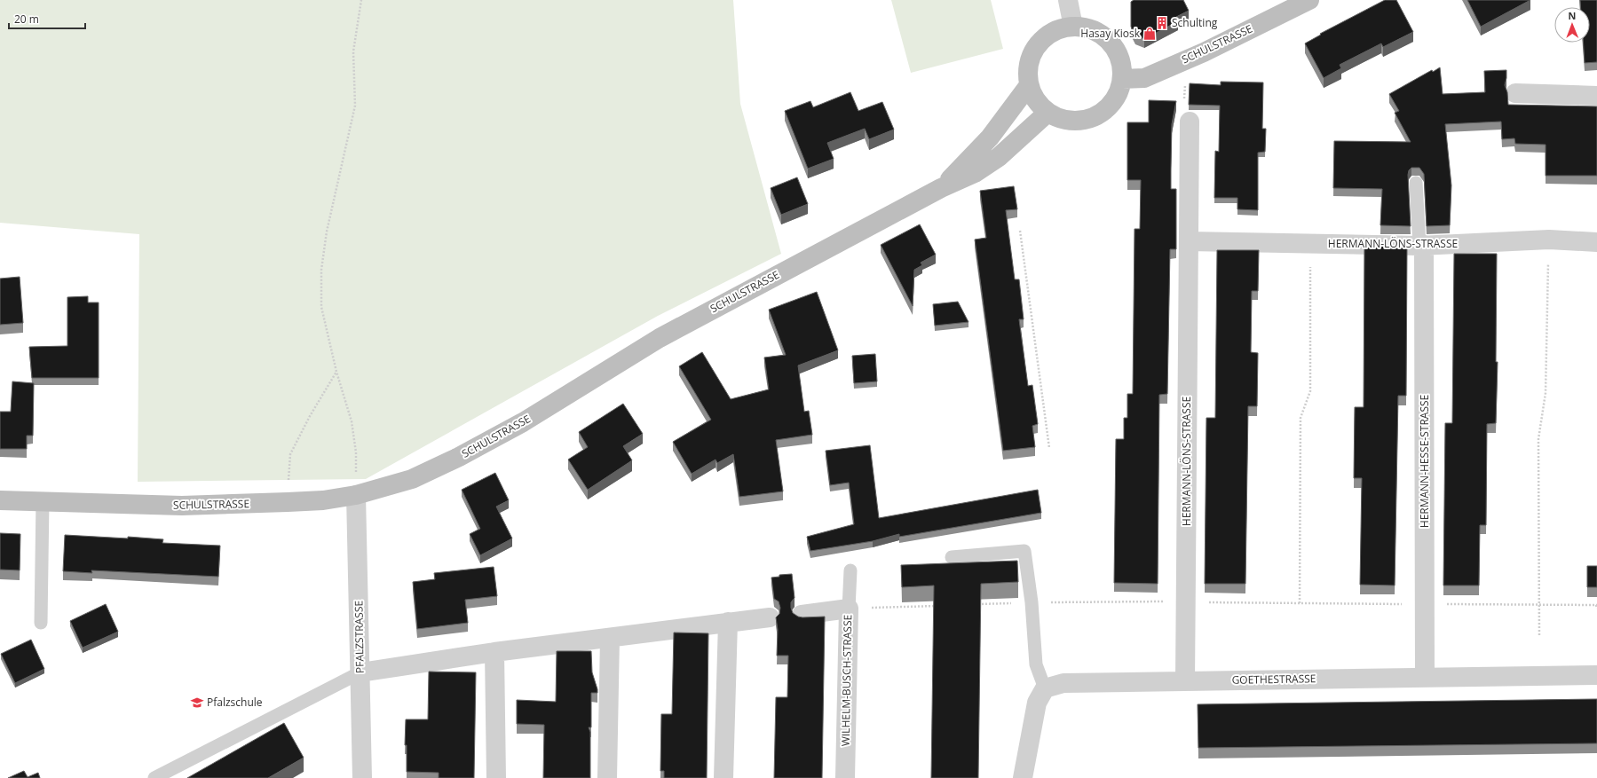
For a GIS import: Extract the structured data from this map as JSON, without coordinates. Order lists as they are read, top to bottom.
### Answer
{
  "streets": {
    "main road": ["SCHULSTRASSE"],
    "street": [
      "HERMANN-LÖNS-STRASSE",
      "HERMANN-HESSE-STRASSE",
      "PFALZSTRASSE",
      "GOETHESTRASSE",
      "WILHELM-BUSCH-STRASSE"
    ]
  },
  "crossings": [
    ["SCHULSTRASSE", "PFALZSTRASSE"],
    ["HERMANN-LÖNS-STRASSE", "HERMANN-HESSE-STRASSE"],
    ["HERMANN-LÖNS-STRASSE", "GOETHESTRASSE"],
    ["HERMANN-HESSE-STRASSE", "GOETHESTRASSE"]
  ],
  "places": {
    "building": ["Schulting"],
    "shop": ["Hasay Kiosk"],
    "school or university": ["Pfalzschule"]
  },
  "scale_bar": "20 m",
  "north": "top"
}
